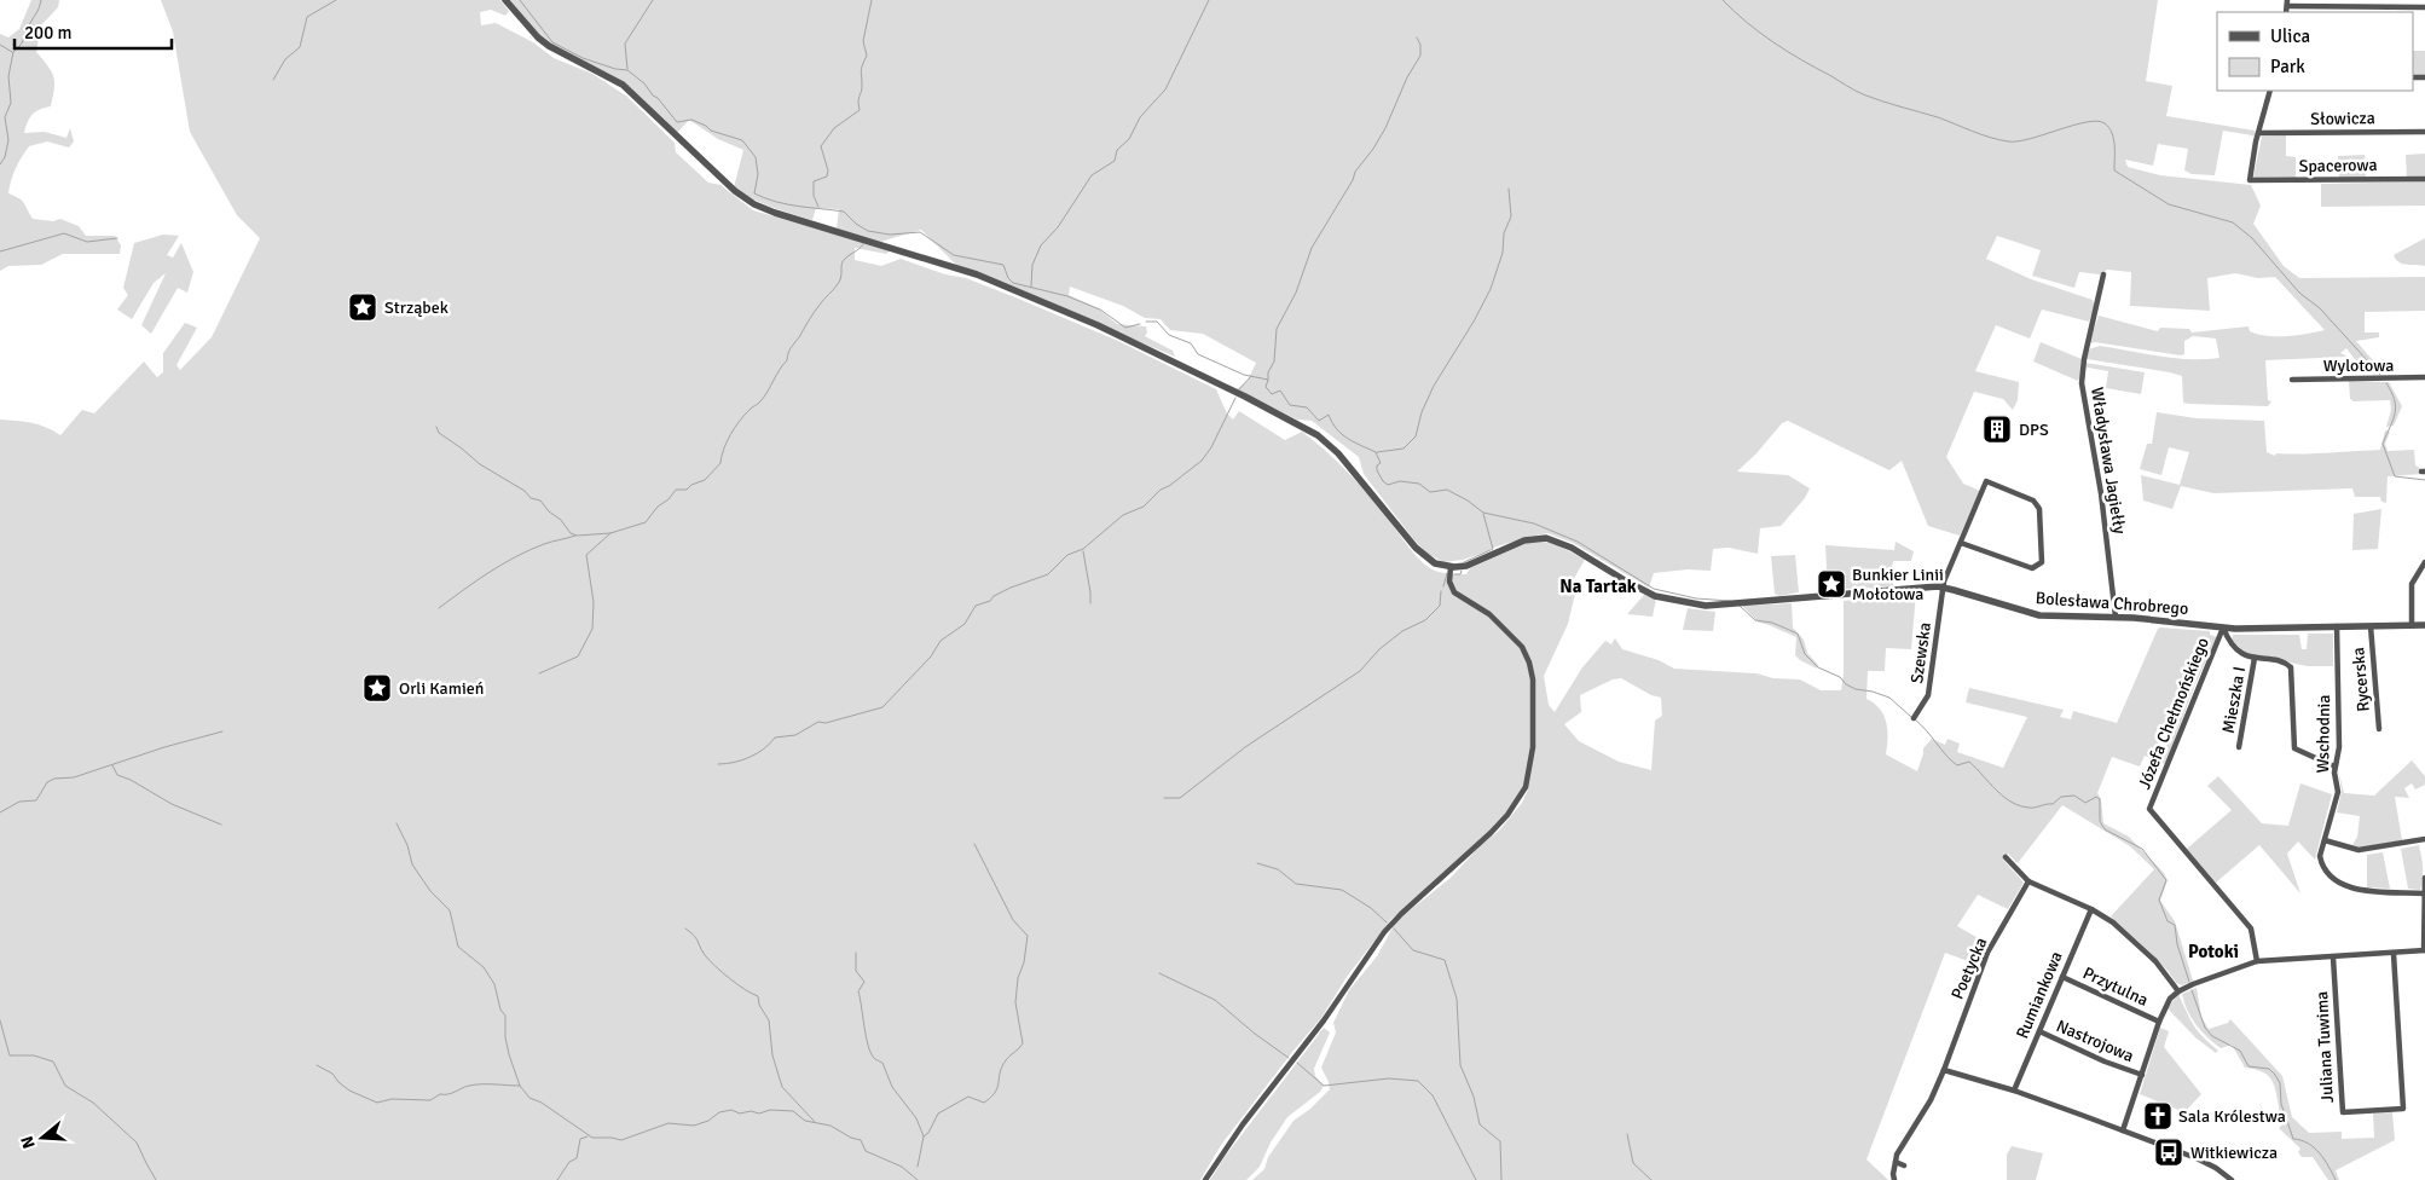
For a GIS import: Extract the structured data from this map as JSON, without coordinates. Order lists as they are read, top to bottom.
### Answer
{
  "streets": {
    "street": [
      "Słowicza",
      "Spacerowa",
      "Wylotowa",
      "Władysława Jagiełły",
      "Bolesława Chrobrego",
      "Szewska",
      "Rycerska",
      "Mieszka I",
      "Józefa Chełmońskiego",
      "Wschodnia",
      "Poetycka",
      "Przytulna",
      "Rumiankowa",
      "Nastrojowa",
      "Juliana Tuwima"
    ]
  },
  "crossings": [
    ["Słowicza", "Spacerowa"],
    ["Władysława Jagiełły", "Bolesława Chrobrego"],
    ["Bolesława Chrobrego", "Szewska"],
    ["Bolesława Chrobrego", "Rycerska"],
    ["Bolesława Chrobrego", "Józefa Chełmońskiego"],
    ["Bolesława Chrobrego", "Wschodnia"],
    ["Przytulna", "Rumiankowa"],
    ["Rumiankowa", "Nastrojowa"]
  ],
  "districts": ["Na Tartak", "Potoki"],
  "places": {
    "place": ["Strząbek", "Bunkier Linii Mołotowa", "Orli Kamień"],
    "building": ["DPS"],
    "church": ["Sala Królestwa"],
    "bus stop": ["Witkiewicza"]
  },
  "legend": ["Ulica", "Park"],
  "scale_bar": "200 m",
  "north": "left"
}
